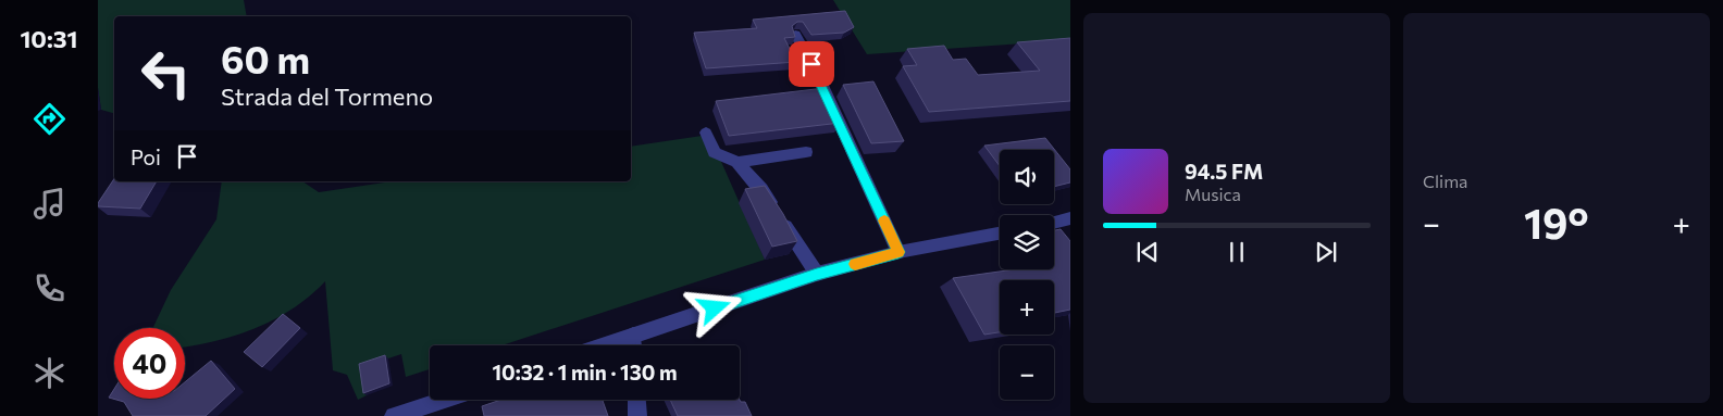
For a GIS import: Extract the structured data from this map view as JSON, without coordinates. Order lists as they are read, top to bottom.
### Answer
{
  "page": {
    "tabs": "10:31",
    "tile": "Clima",
    "turn": ["60 m", "Strada del Tormeno"],
    "then": "Poi",
    "song": ["94.5 FM", "Musica"],
    "map_buttons": ["+", "−"],
    "heat": ["−", "19°", "+"],
    "limit": "40",
    "trip": "10:32 · 1 min · 130 m"
  }
}
